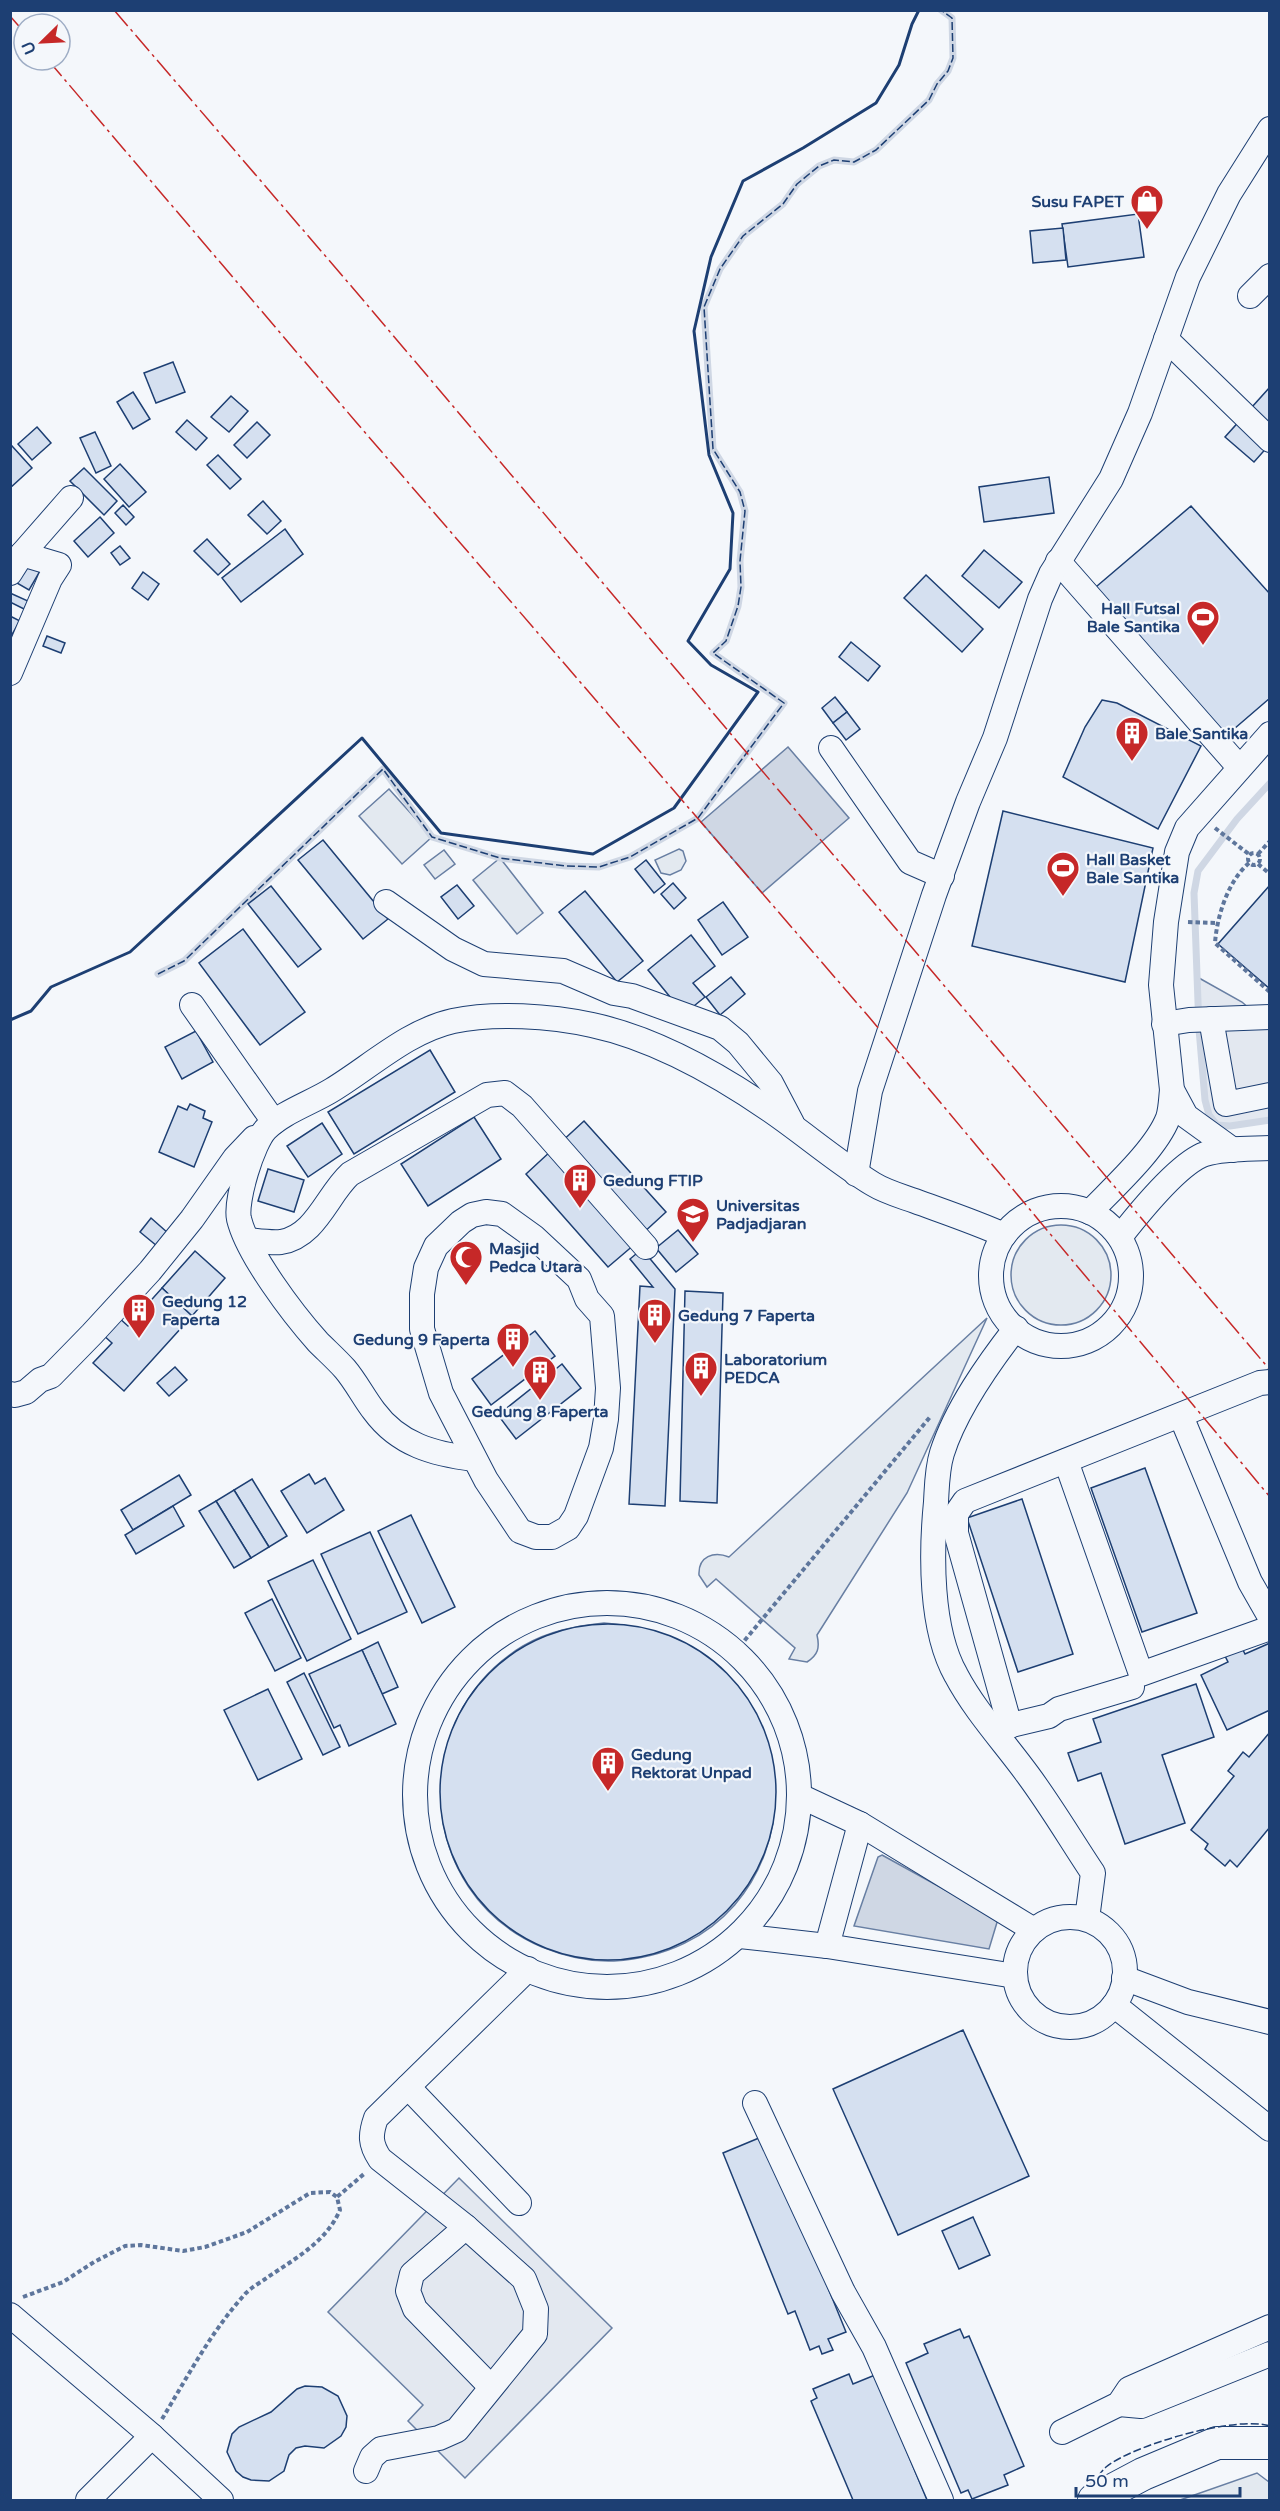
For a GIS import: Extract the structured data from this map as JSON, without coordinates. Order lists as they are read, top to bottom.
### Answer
{
  "places": {
    "shop": ["Susu FAPET"],
    "sports": ["Hall Futsal Bale Santika", "Hall Basket Bale Santika"],
    "building": [
      "Bale Santika",
      "Gedung FTIP",
      "Gedung 12 Faperta",
      "Gedung 7 Faperta",
      "Gedung 9 Faperta",
      "Laboratorium PEDCA",
      "Gedung 8 Faperta",
      "Gedung Rektorat Unpad"
    ],
    "school or university": ["Universitas Padjadjaran"],
    "mosque": ["Masjid Pedca Utara"]
  },
  "scale_bar": "50 m",
  "north": "bottom left"
}
